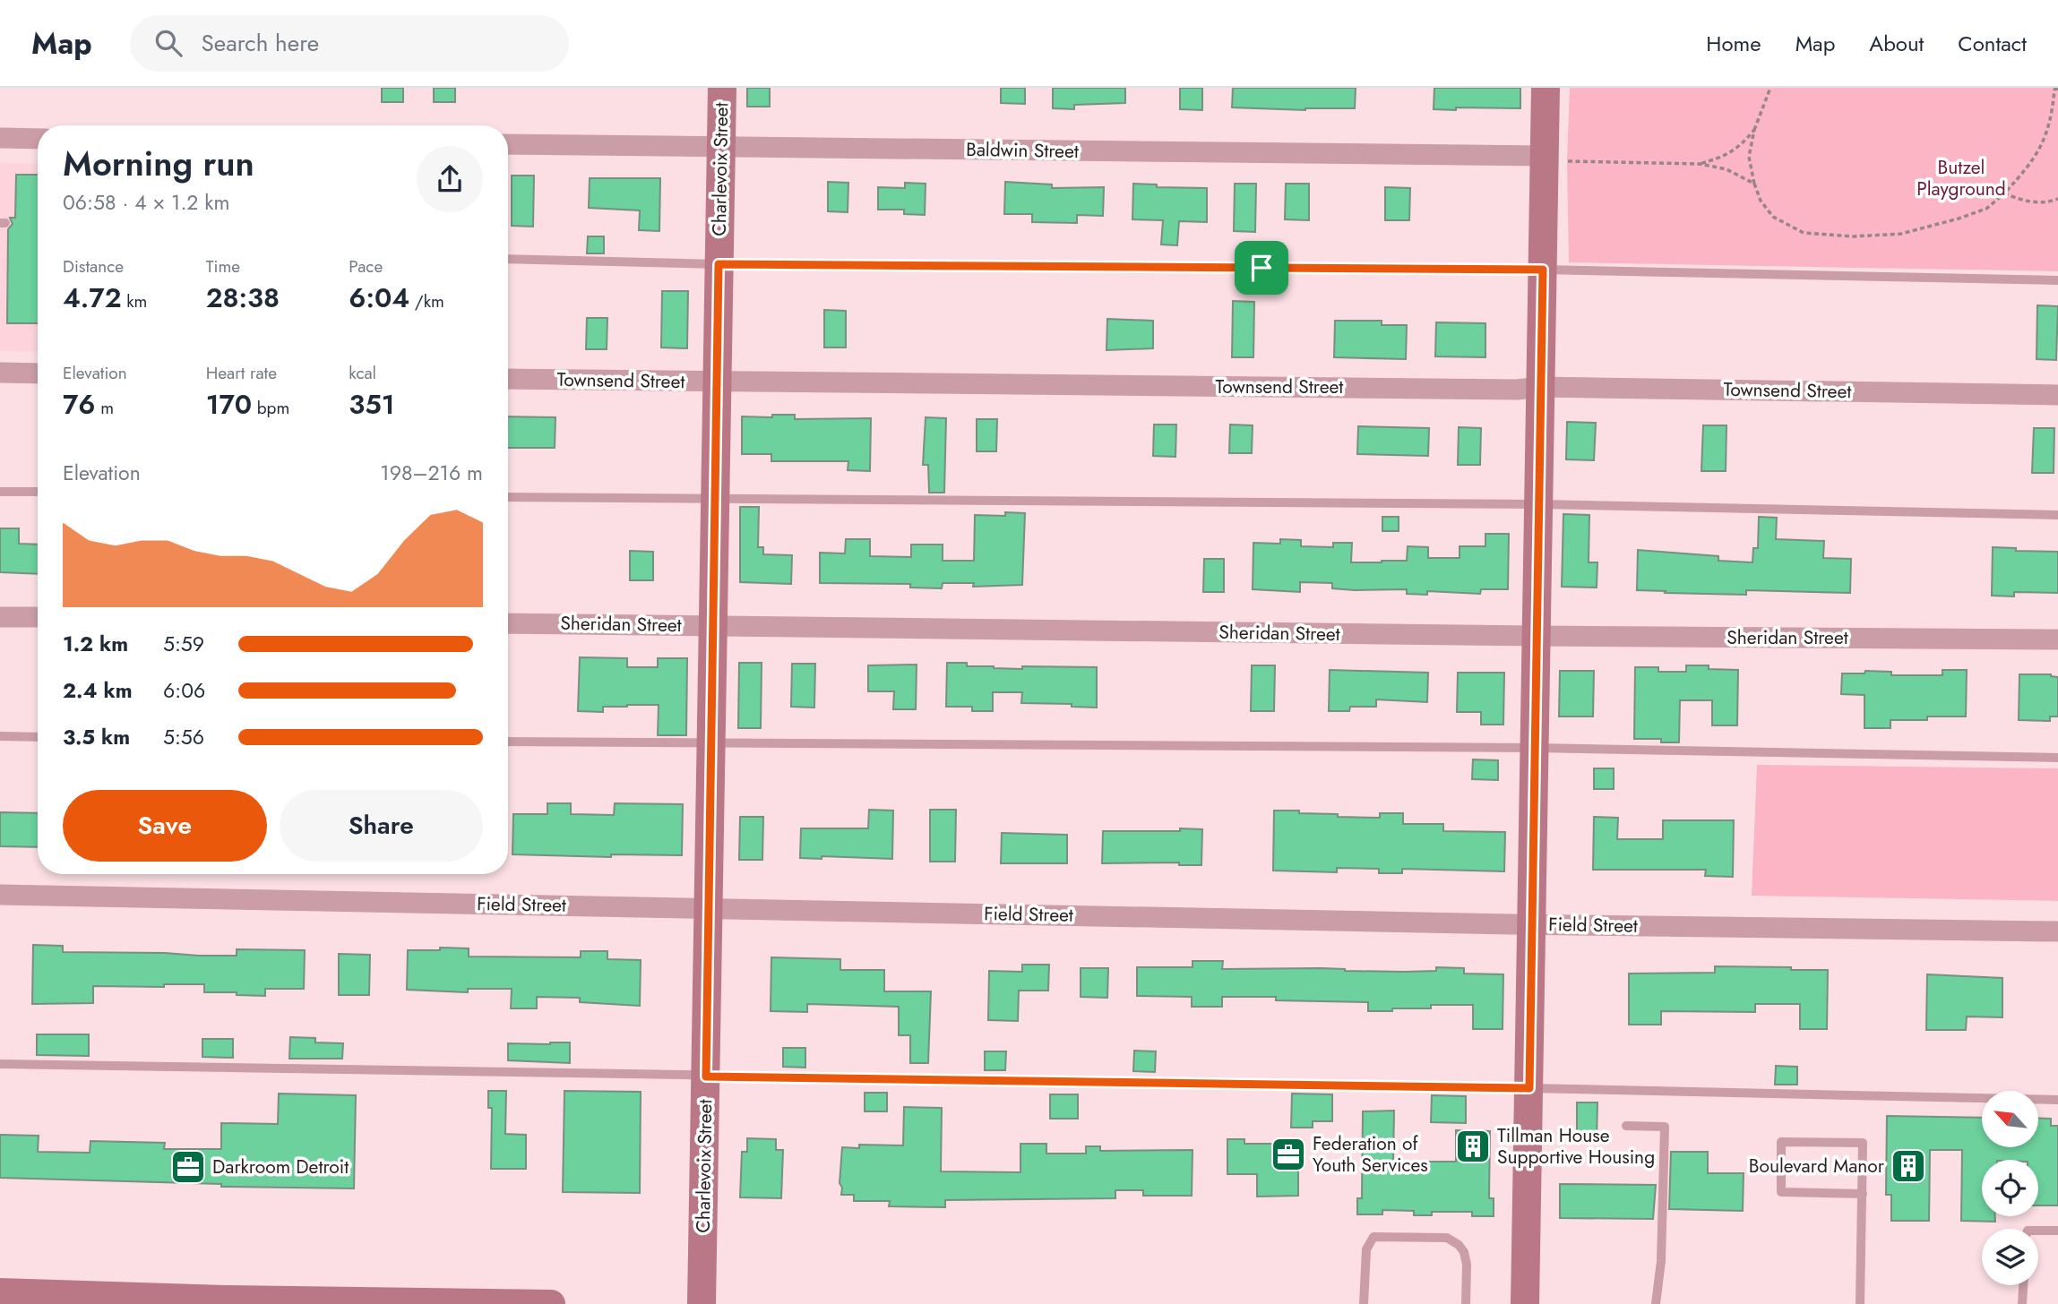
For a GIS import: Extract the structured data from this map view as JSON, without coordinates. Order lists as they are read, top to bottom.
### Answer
{
  "streets": {
    "street": [
      "Baldwin Street",
      "Charlevoix Street",
      "Townsend Street",
      "Sheridan Street",
      "Field Street"
    ]
  },
  "crossings": [
    ["Baldwin Street", "Charlevoix Street"],
    ["Charlevoix Street", "Townsend Street"],
    ["Charlevoix Street", "Sheridan Street"],
    ["Charlevoix Street", "Field Street"]
  ],
  "parks": ["Butzel Playground"],
  "places": {
    "building": ["Tillman House Supportive Housing", "Boulevard Manor"],
    "office": ["Federation of Youth Services", "Darkroom Detroit"]
  },
  "north": "top left",
  "page": {
    "header": "Map",
    "search": "Search here",
    "nav": [
      "Home",
      "Map",
      "About",
      "Contact"
    ],
    "heading": ["Morning run", "06:58 · 4 × 1.2 km"],
    "stats": [
      ["Distance", "4.72 km"],
      ["Time", "28:38"],
      ["Pace", "6:04 /km"],
      ["Elevation", "76 m"],
      ["Heart rate", "170 bpm"],
      ["kcal", "351"]
    ],
    "chart": ["Elevation", "198–216 m"],
    "list": [
      {
        "name": "1.2 km",
        "note": "5:59"
      },
      {
        "name": "2.4 km",
        "note": "6:06"
      },
      {
        "name": "3.5 km",
        "note": "5:56"
      }
    ],
    "buttons": ["Save", "Share"]
  }
}
